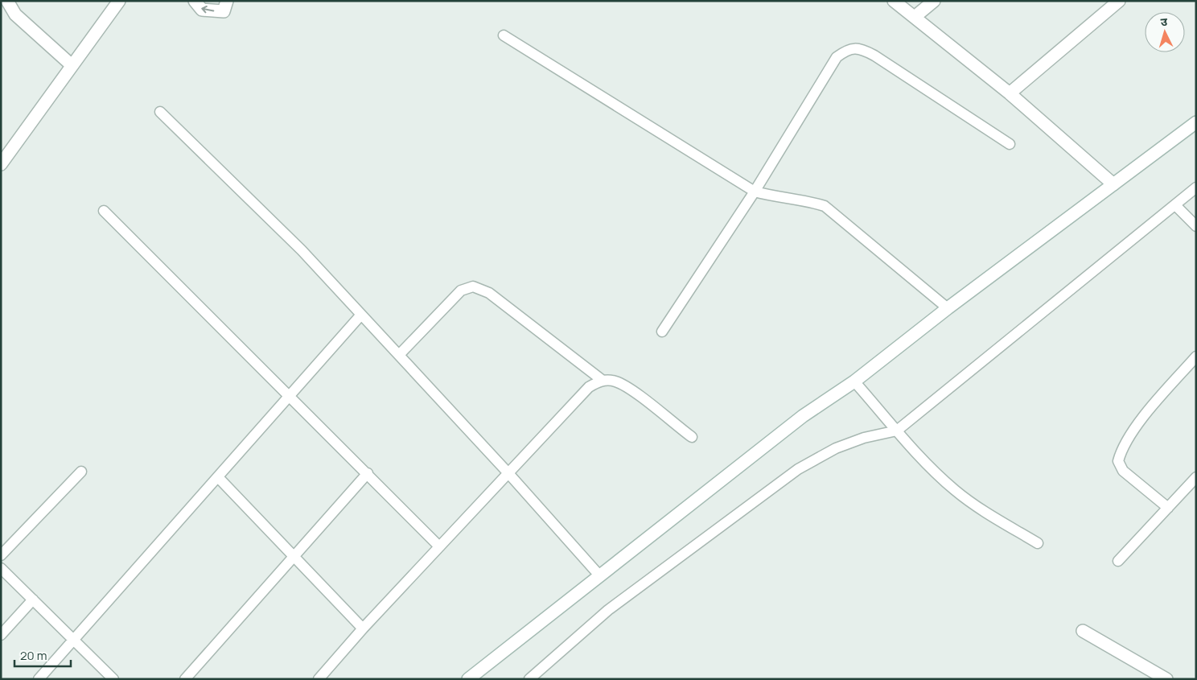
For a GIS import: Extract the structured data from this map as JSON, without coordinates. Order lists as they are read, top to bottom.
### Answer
{
  "scale_bar": "20 m",
  "north": "top"
}
